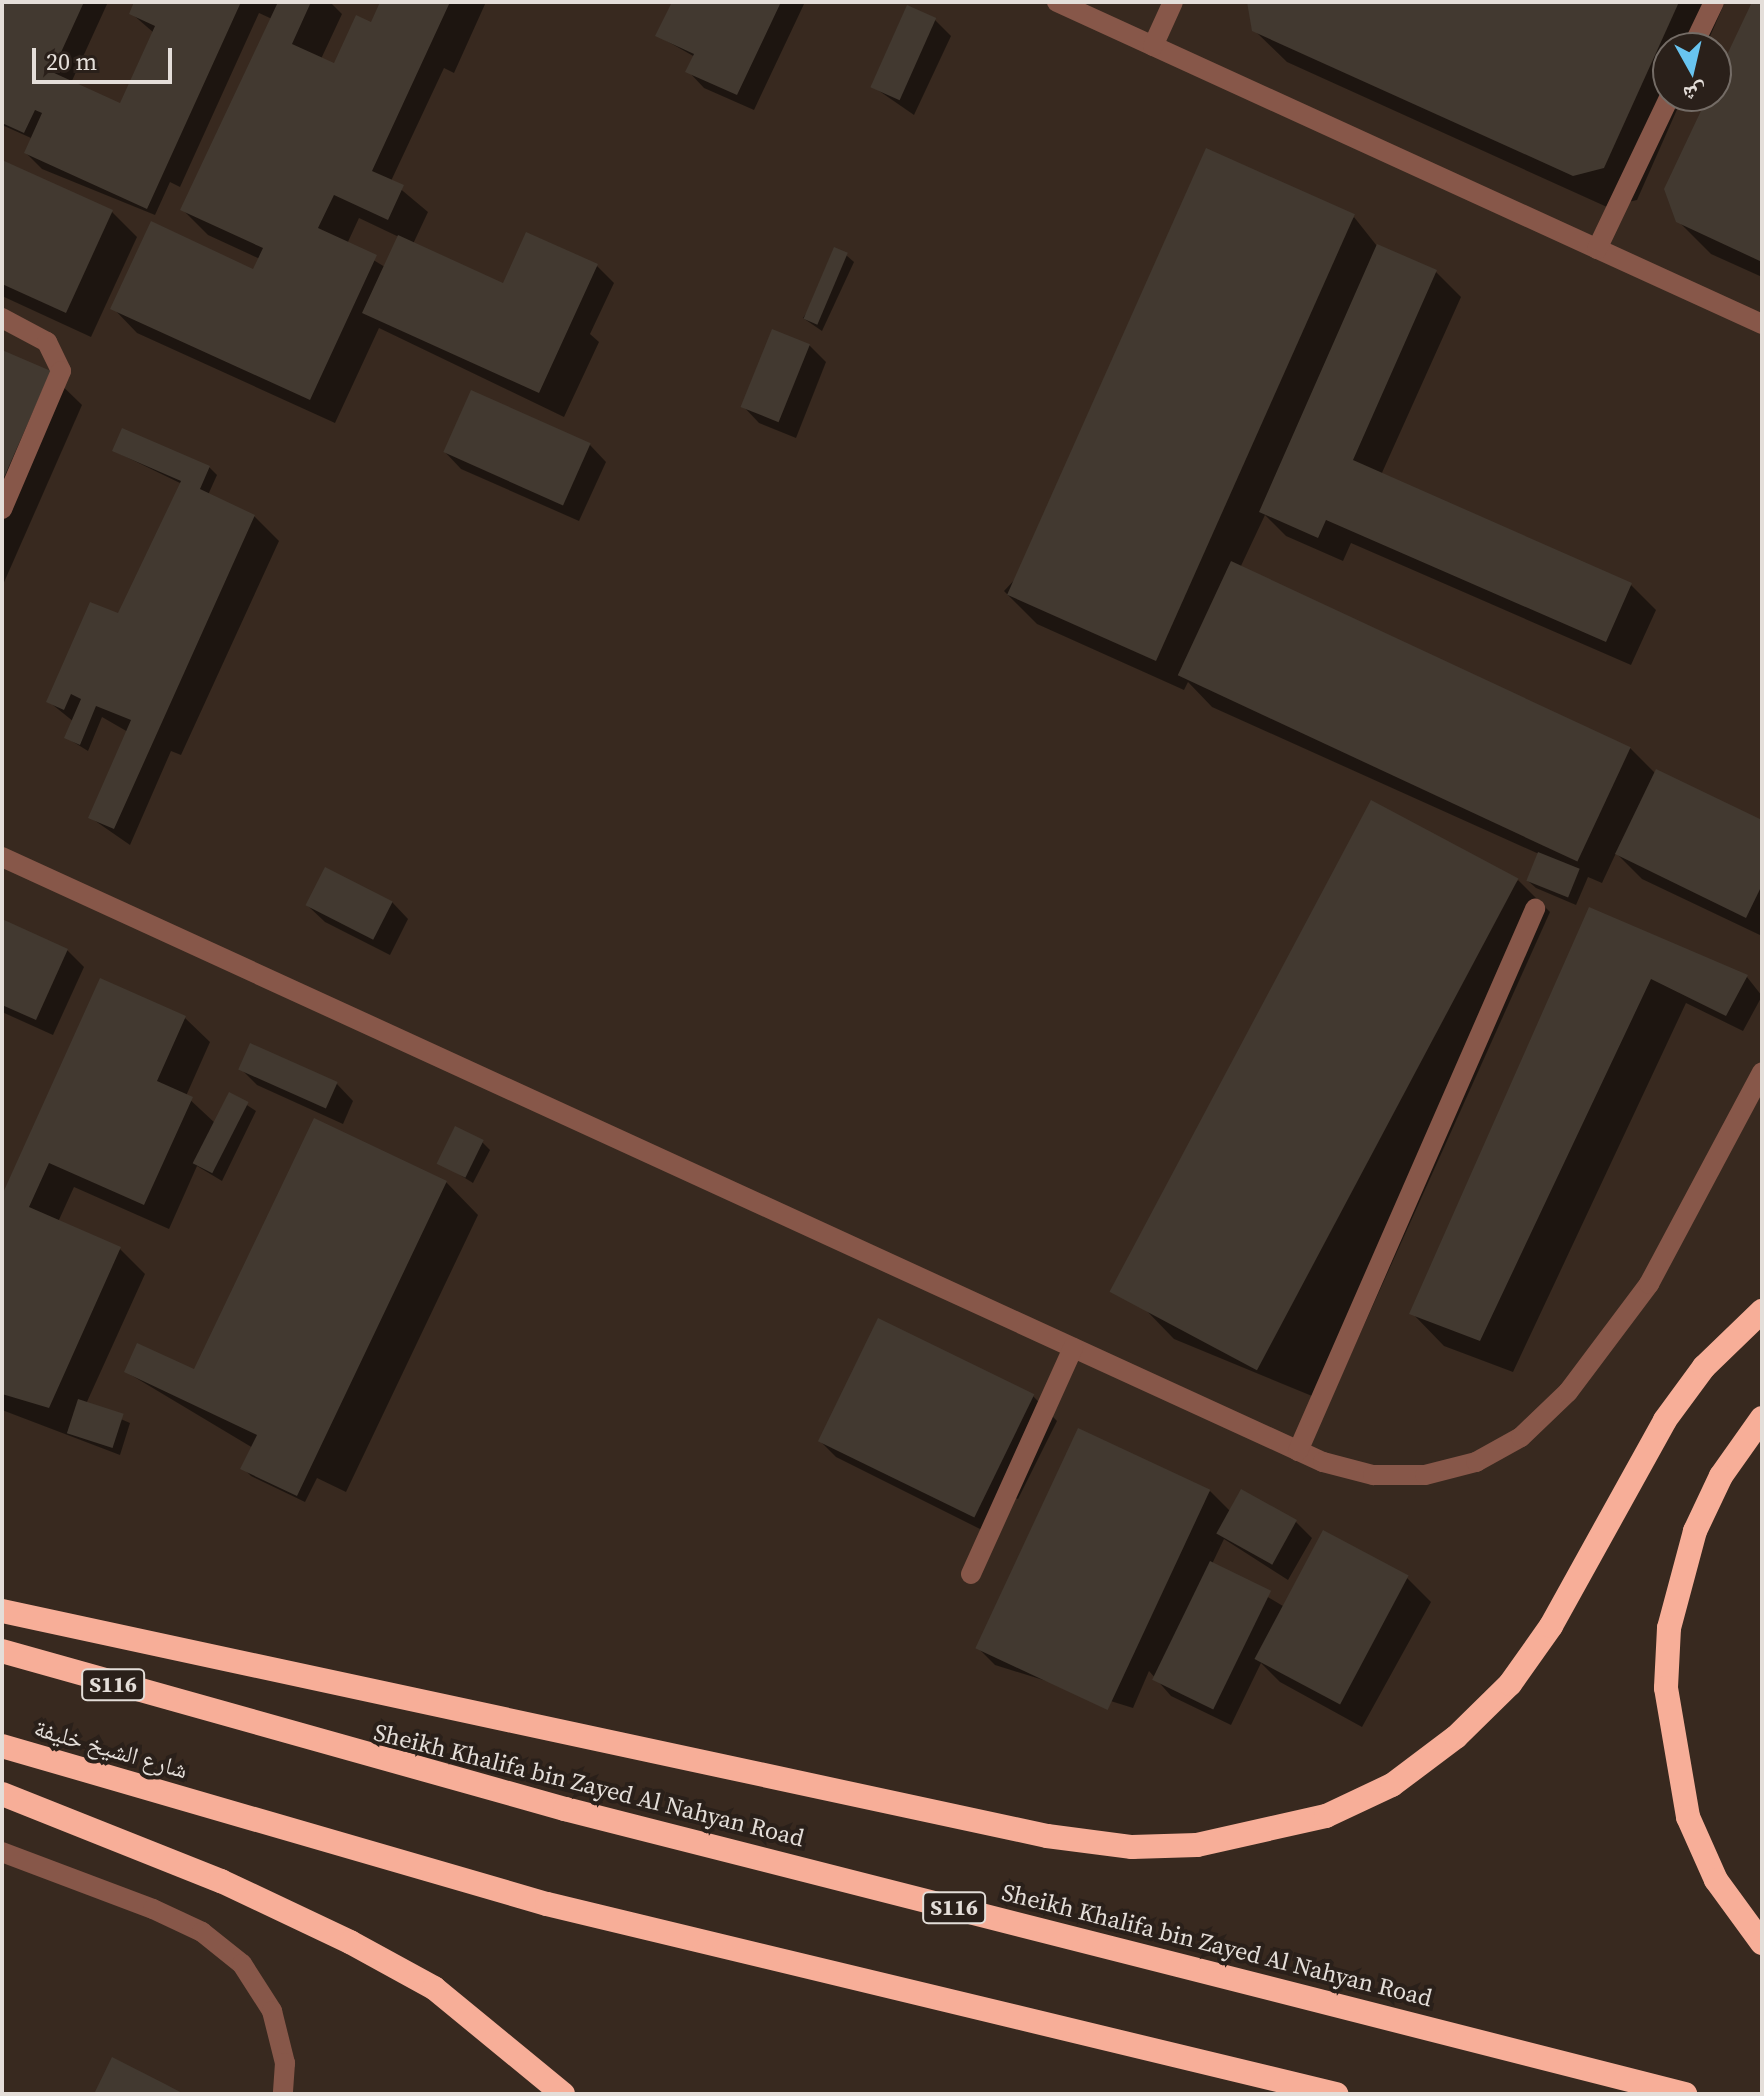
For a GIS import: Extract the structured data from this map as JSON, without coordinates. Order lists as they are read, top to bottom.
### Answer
{
  "streets": {
    "highway": ["S116", "شارع الشيخ خليفة", "Sheikh Khalifa bin Zayed Al Nahyan Road"]
  },
  "scale_bar": "20 m",
  "north": "bottom"
}
